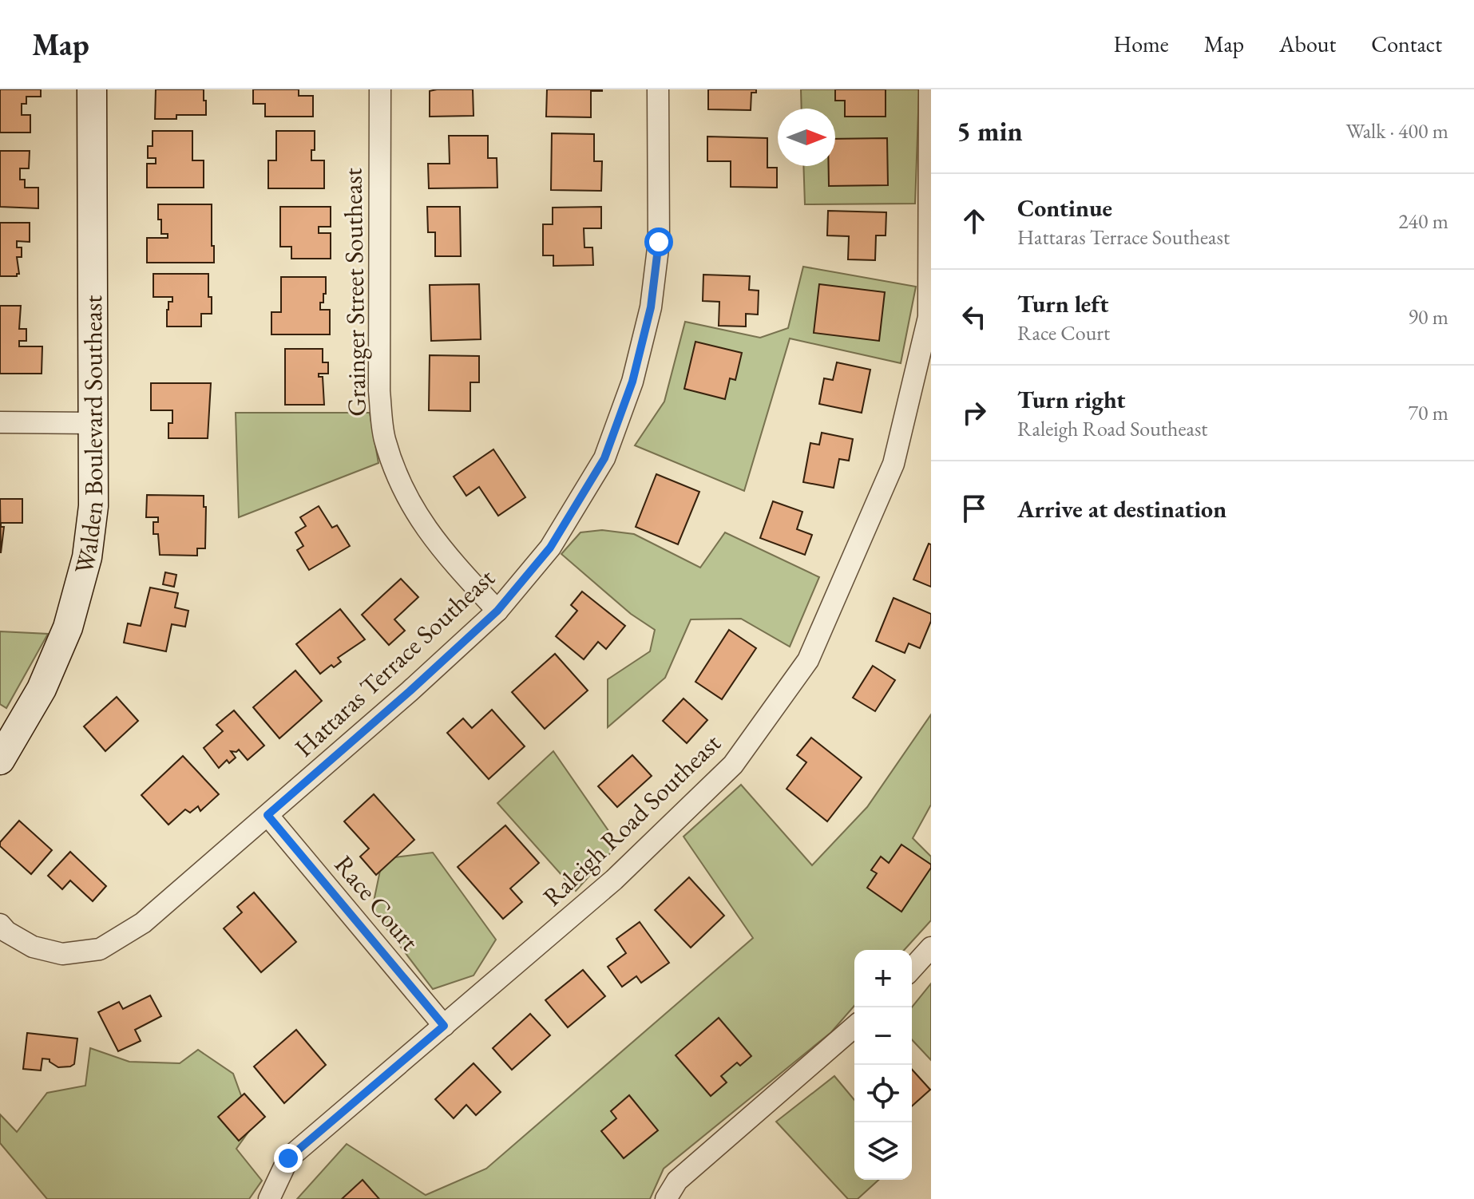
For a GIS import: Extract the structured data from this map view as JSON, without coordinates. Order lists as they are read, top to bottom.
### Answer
{
  "streets": {
    "street": [
      "Grainger Street Southeast",
      "Walden Boulevard Southeast",
      "Hattaras Terrace Southeast",
      "Raleigh Road Southeast",
      "Race Court"
    ]
  },
  "crossings": [
    ["Grainger Street Southeast", "Hattaras Terrace Southeast"],
    ["Hattaras Terrace Southeast", "Race Court"],
    ["Raleigh Road Southeast", "Race Court"]
  ],
  "north": "right",
  "page": {
    "header": "Map",
    "nav": [
      "Home",
      "Map",
      "About",
      "Contact"
    ],
    "heading": ["5 min", "Walk · 400 m"],
    "list": [
      ["Continue", "Hattaras Terrace Southeast", "240 m"],
      ["Turn left", "Race Court", "90 m"],
      ["Turn right", "Raleigh Road Southeast", "70 m"],
      "Arrive at destination"
    ],
    "map_buttons": ["+", "−"]
  }
}
